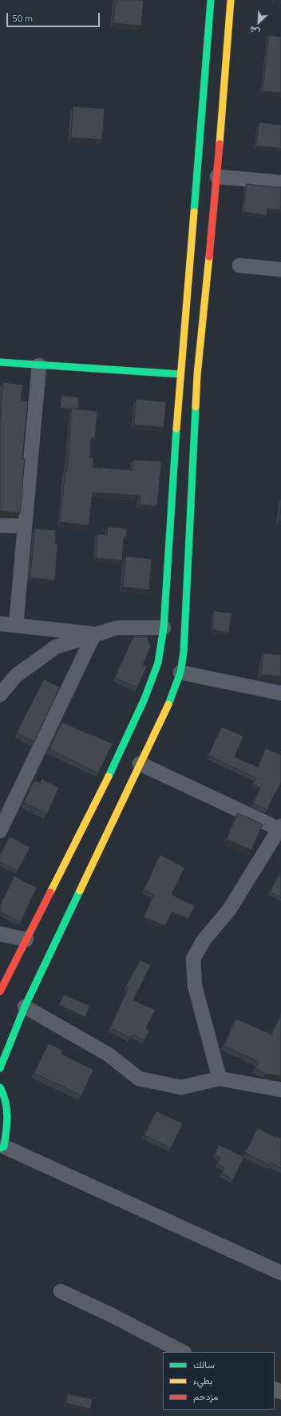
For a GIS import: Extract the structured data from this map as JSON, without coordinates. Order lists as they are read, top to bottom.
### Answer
{
  "legend": ["سالك", "بطيء", "مزدحم"],
  "scale_bar": "50 m",
  "north": "bottom left"
}
